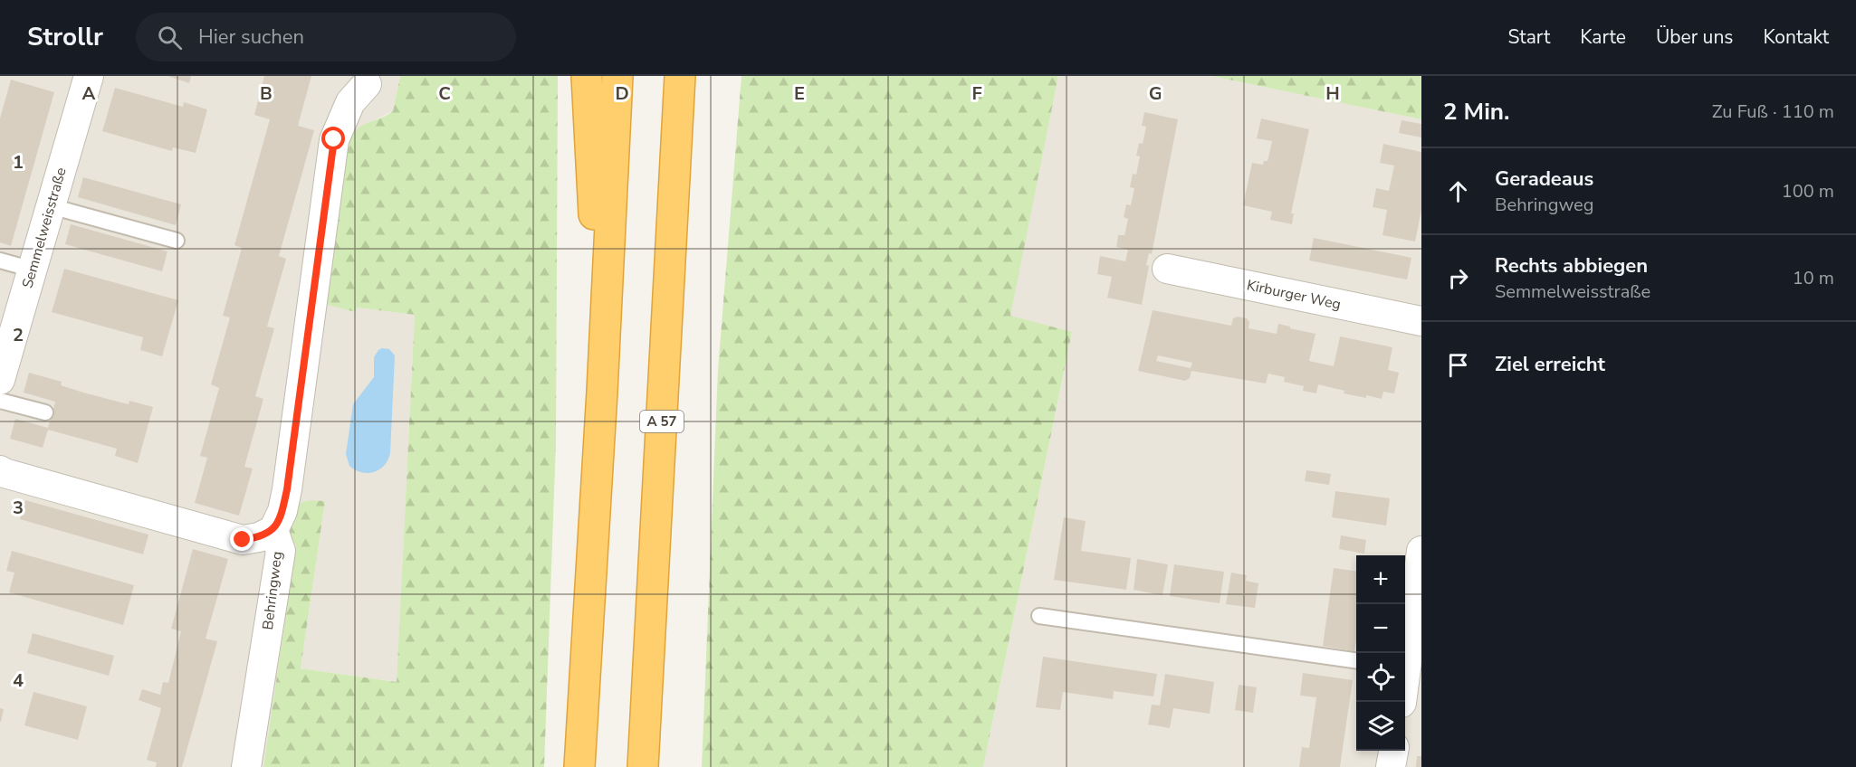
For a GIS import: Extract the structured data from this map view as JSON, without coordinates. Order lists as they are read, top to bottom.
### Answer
{
  "streets": {
    "highway": ["A 57"],
    "street": ["Semmelweisstraße", "Kirburger Weg", "Behringweg"]
  },
  "page": {
    "header": "Strollr",
    "search": "Hier suchen",
    "nav": [
      "Start",
      "Karte",
      "Über uns",
      "Kontakt"
    ],
    "heading": ["2 Min.", "Zu Fuß · 110 m"],
    "list": [
      ["Geradeaus", "Behringweg", "100 m"],
      ["Rechts abbiegen", "Semmelweisstraße", "10 m"],
      "Ziel erreicht"
    ],
    "map_buttons": ["+", "−"]
  },
  "grid": {
    "columns": [
      "A",
      "B",
      "C",
      "D",
      "E",
      "F",
      "G",
      "H"
    ],
    "rows": [
      "1",
      "2",
      "3",
      "4"
    ]
  }
}
